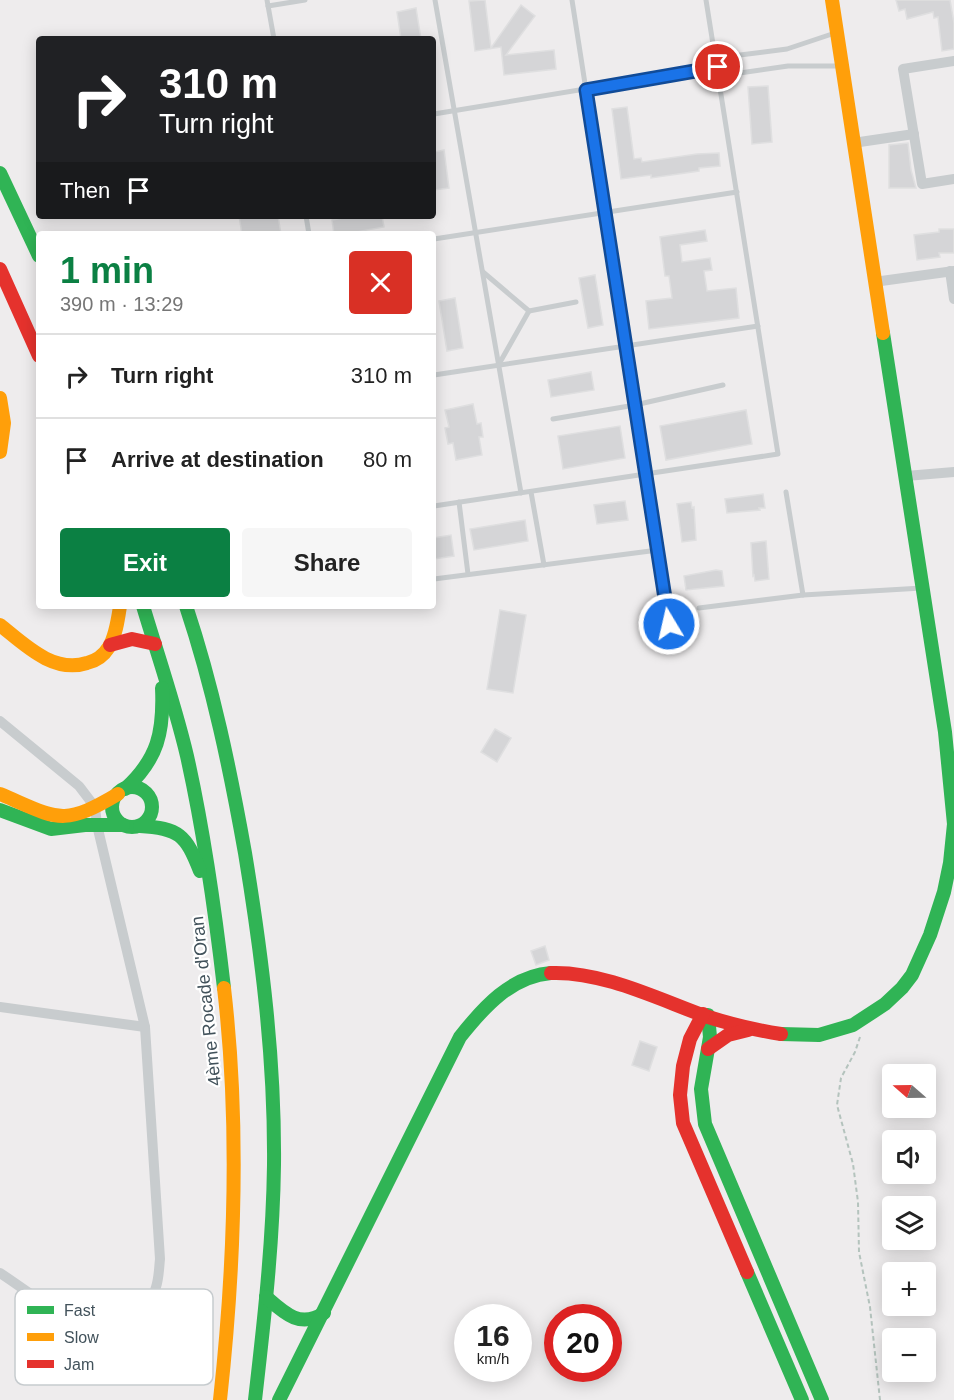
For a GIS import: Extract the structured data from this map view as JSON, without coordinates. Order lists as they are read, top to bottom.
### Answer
{
  "streets": {
    "main road": ["4ème Rocade d'Oran"]
  },
  "legend": ["Fast", "Slow", "Jam"],
  "north": "left",
  "page": {
    "turn": ["310 m", "Turn right"],
    "then": "Then",
    "heading": ["1 min", "390 m · 13:29"],
    "list": [
      {
        "name": "Turn right",
        "value": "310 m"
      },
      {
        "name": "Arrive at destination",
        "value": "80 m"
      }
    ],
    "buttons": ["Exit", "Share"],
    "map_buttons": ["+", "−"],
    "speed": "16 km/h",
    "limit": "20"
  }
}
